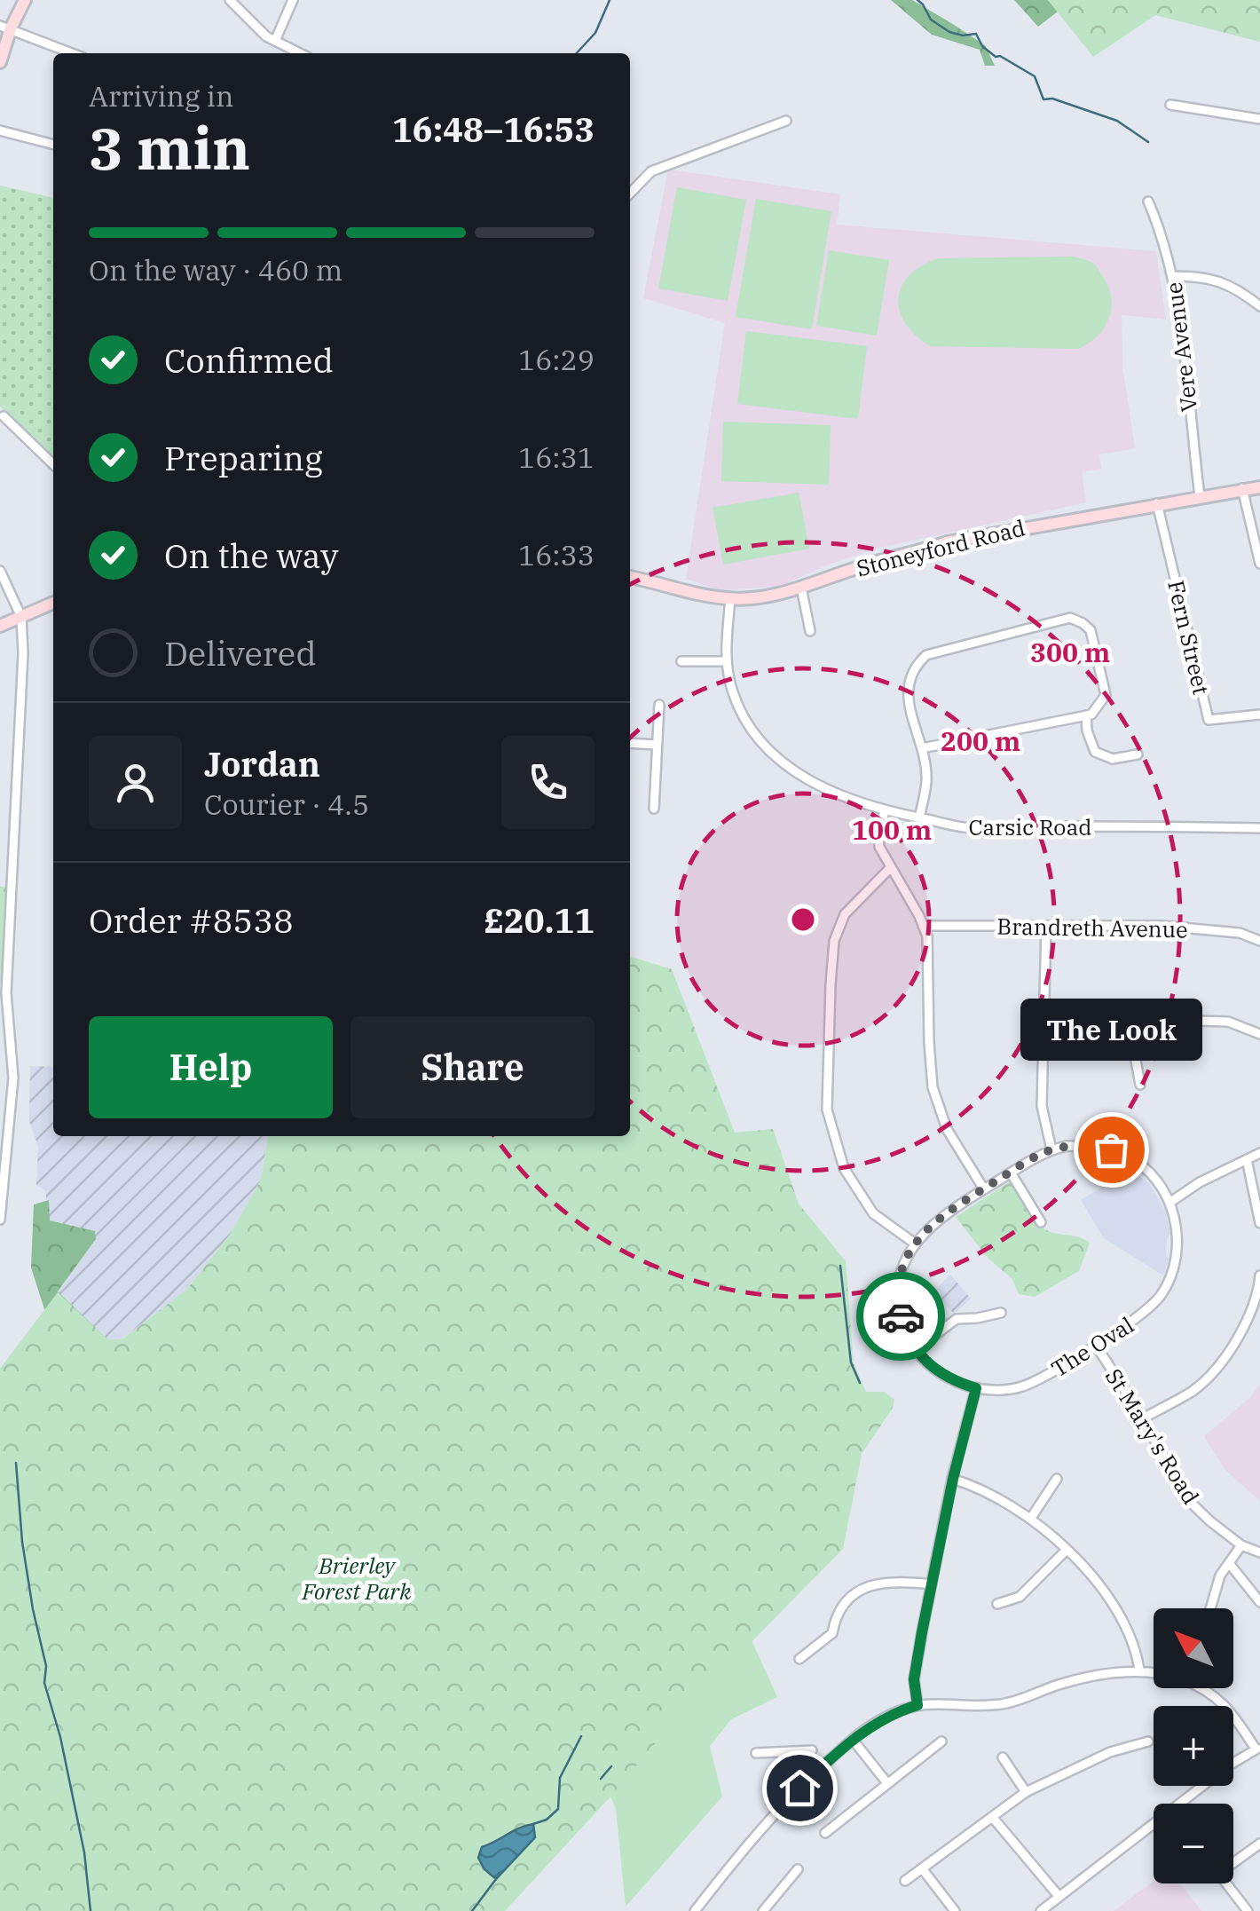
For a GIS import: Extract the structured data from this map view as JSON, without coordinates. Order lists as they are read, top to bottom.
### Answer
{
  "streets": {
    "main road": ["Stoneyford Road"],
    "street": [
      "Vere Avenue",
      "Fern Street",
      "Carsic Road",
      "Brandreth Avenue",
      "The Oval",
      "St Mary's Road"
    ]
  },
  "crossings": [
    ["Vere Avenue", "Stoneyford Road"],
    ["Stoneyford Road", "Fern Street"],
    ["Stoneyford Road", "Carsic Road"],
    ["The Oval", "St Mary's Road"]
  ],
  "parks": ["Brierley Forest Park"],
  "places": ["The Look"],
  "north": "top left",
  "page": {
    "heading": ["3 min", "Arriving in", "16:48–16:53"],
    "panel": [
      "Jordan",
      "Courier · 4.5",
      "Order #8538",
      "£20.11"
    ],
    "bar": "On the way · 460 m",
    "list": [
      ["Confirmed", "16:29"],
      ["Preparing", "16:31"],
      ["On the way", "16:33"],
      "Delivered"
    ],
    "bubble": "The Look",
    "buttons": ["Help", "Share"],
    "map_buttons": ["+", "−"]
  },
  "rings": ["300 m", "200 m", "100 m"]
}
